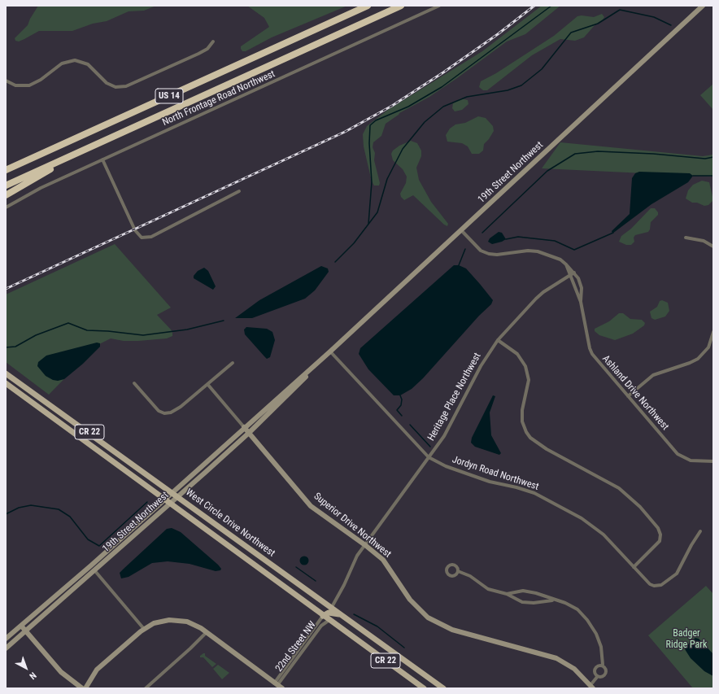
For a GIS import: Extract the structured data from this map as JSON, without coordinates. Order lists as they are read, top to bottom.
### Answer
{
  "streets": {
    "highway": ["US 14"],
    "main road": ["CR 22", "West Circle Drive Northwest"],
    "street": [
      "North Frontage Road Northwest",
      "19th Street Northwest",
      "Ashland Drive Northwest",
      "Heritage Place Northwest",
      "Jordyn Road Northwest",
      "Superior Drive Northwest",
      "22nd Street NW"
    ]
  },
  "crossings": [
    ["19th Street Northwest", "Ashland Drive Northwest"],
    ["19th Street Northwest", "Jordyn Road Northwest"],
    ["19th Street Northwest", "West Circle Drive Northwest"],
    ["19th Street Northwest", "Superior Drive Northwest"],
    ["Ashland Drive Northwest", "Heritage Place Northwest"],
    ["Heritage Place Northwest", "Jordyn Road Northwest"],
    ["Heritage Place Northwest", "West Circle Drive Northwest"],
    ["Heritage Place Northwest", "Superior Drive Northwest"],
    ["West Circle Drive Northwest", "22nd Street NW"]
  ],
  "parks": ["Badger Ridge Park"],
  "north": "bottom right"
}
